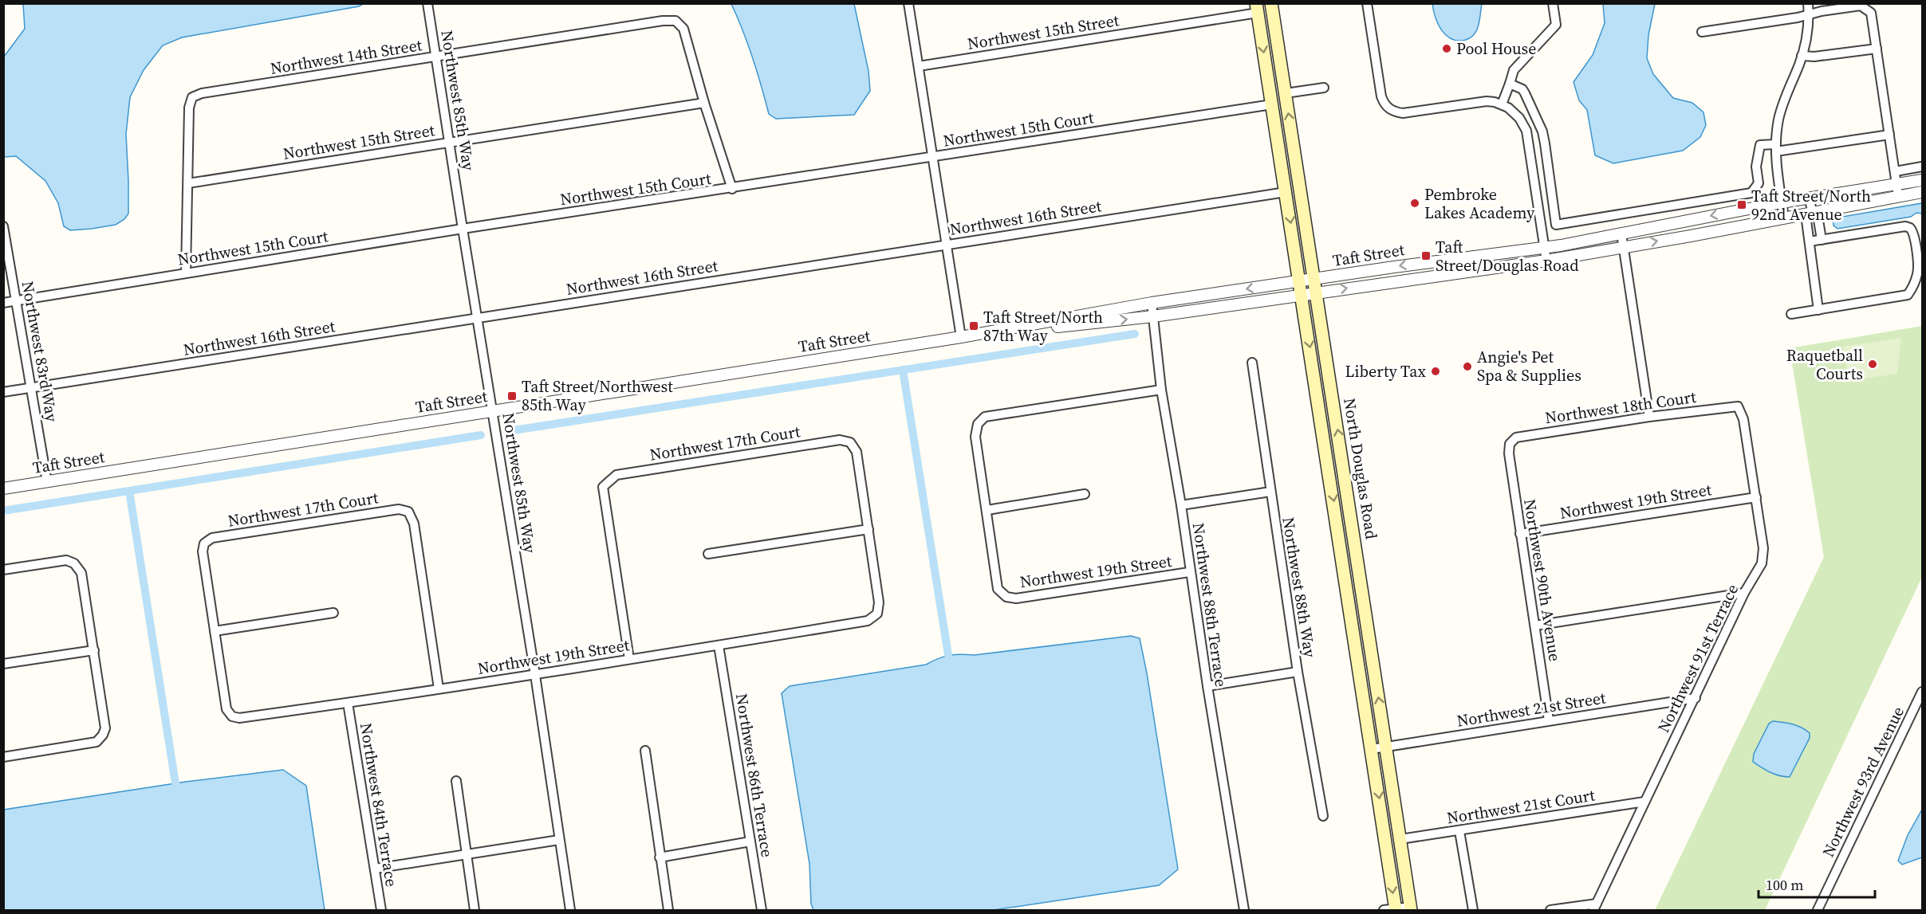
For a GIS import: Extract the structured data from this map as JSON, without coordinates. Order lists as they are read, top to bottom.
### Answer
{
  "streets": {
    "main road": ["North Douglas Road"],
    "street": [
      "Northwest 15th Street",
      "Northwest 14th Street",
      "Northwest 85th Way",
      "Northwest 15th Court",
      "Northwest 16th Street",
      "Taft Street",
      "Northwest 83rd Way",
      "Northwest 18th Court",
      "Northwest 17th Court",
      "Northwest 19th Street",
      "Northwest 90th Avenue",
      "Northwest 88th Way",
      "Northwest 88th Terrace",
      "Northwest 91st Terrace",
      "Northwest 21st Street",
      "Northwest 86th Terrace",
      "Northwest 93rd Avenue",
      "Northwest 84th Terrace",
      "Northwest 21st Court"
    ]
  },
  "crossings": [
    ["Northwest 15th Street", "Northwest 14th Street"],
    ["Northwest 15th Street", "Northwest 85th Way"],
    ["Northwest 15th Street", "North Douglas Road"],
    ["Northwest 14th Street", "Northwest 85th Way"],
    ["Northwest 85th Way", "Northwest 15th Court"],
    ["Northwest 85th Way", "Northwest 16th Street"],
    ["Northwest 85th Way", "Taft Street"],
    ["Northwest 85th Way", "Northwest 19th Street"],
    ["Northwest 15th Court", "Northwest 83rd Way"],
    ["Northwest 15th Court", "North Douglas Road"],
    ["Northwest 16th Street", "Northwest 83rd Way"],
    ["Northwest 16th Street", "North Douglas Road"],
    ["Taft Street", "Northwest 83rd Way"],
    ["Taft Street", "North Douglas Road"],
    ["Taft Street", "Northwest 88th Terrace"],
    ["Northwest 18th Court", "Northwest 90th Avenue"],
    ["Northwest 18th Court", "Northwest 91st Terrace"],
    ["Northwest 17th Court", "Northwest 19th Street"],
    ["North Douglas Road", "Northwest 21st Street"],
    ["North Douglas Road", "Northwest 21st Court"],
    ["Northwest 19th Street", "Northwest 90th Avenue"],
    ["Northwest 19th Street", "Northwest 88th Terrace"],
    ["Northwest 19th Street", "Northwest 91st Terrace"],
    ["Northwest 19th Street", "Northwest 86th Terrace"],
    ["Northwest 19th Street", "Northwest 84th Terrace"],
    ["Northwest 90th Avenue", "Northwest 21st Street"],
    ["Northwest 91st Terrace", "Northwest 21st Street"],
    ["Northwest 91st Terrace", "Northwest 21st Court"]
  ],
  "places": {
    "other": [
      "Pool House",
      "Pembroke Lakes Academy",
      "Raquetball Courts",
      "Angie's Pet Spa & Supplies",
      "Liberty Tax"
    ],
    "transit": [
      "Taft Street/North 92nd Avenue",
      "Taft Street/Douglas Road",
      "Taft Street/North 87th Way",
      "Taft Street/Northwest 85th Way"
    ]
  },
  "scale_bar": "100 m"
}
